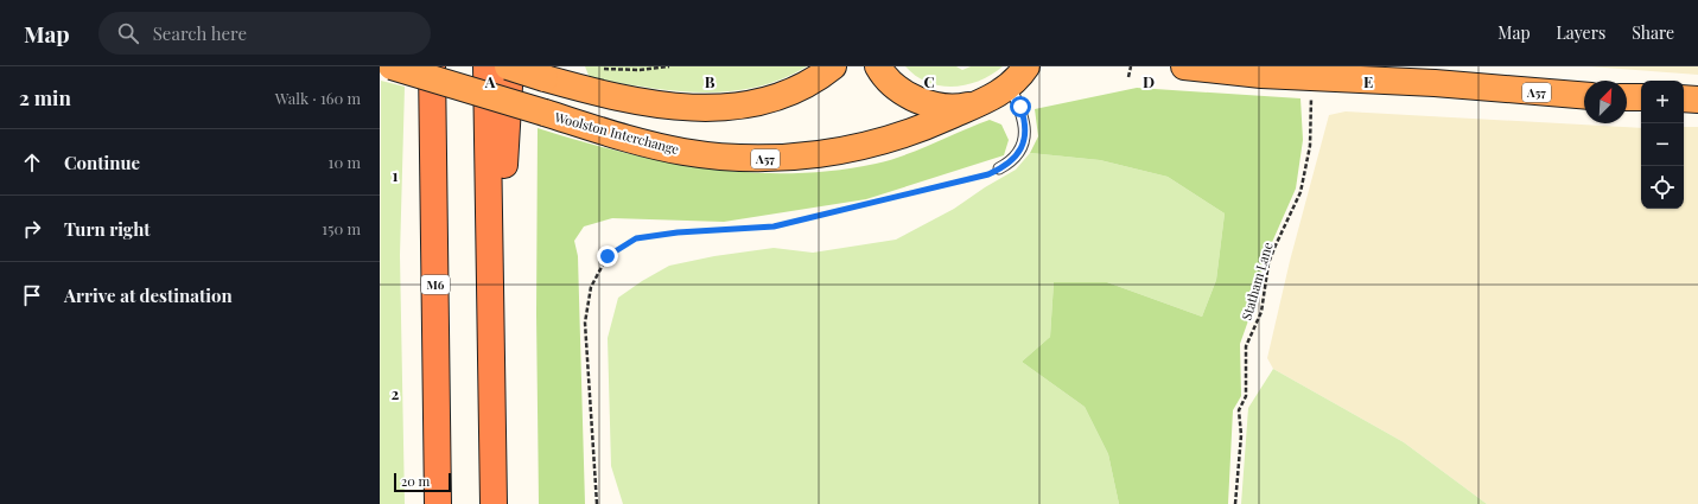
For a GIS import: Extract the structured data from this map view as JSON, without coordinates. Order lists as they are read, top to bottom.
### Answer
{
  "streets": {
    "highway": ["A57", "Woolston Interchange", "M6"],
    "path": ["Statham Lane"]
  },
  "scale_bar": "20 m",
  "north": "top right",
  "page": {
    "header": "Map",
    "search": "Search here",
    "nav": ["Map", "Layers", "Share"],
    "heading": ["2 min", "Walk · 160 m"],
    "map_buttons": ["+", "−"],
    "list": [
      ["Continue", "10 m"],
      ["Turn right", "150 m"],
      "Arrive at destination"
    ],
    "scale": "20 m"
  },
  "grid": {
    "columns": [
      "A",
      "B",
      "C",
      "D",
      "E"
    ],
    "rows": ["1", "2"]
  }
}
